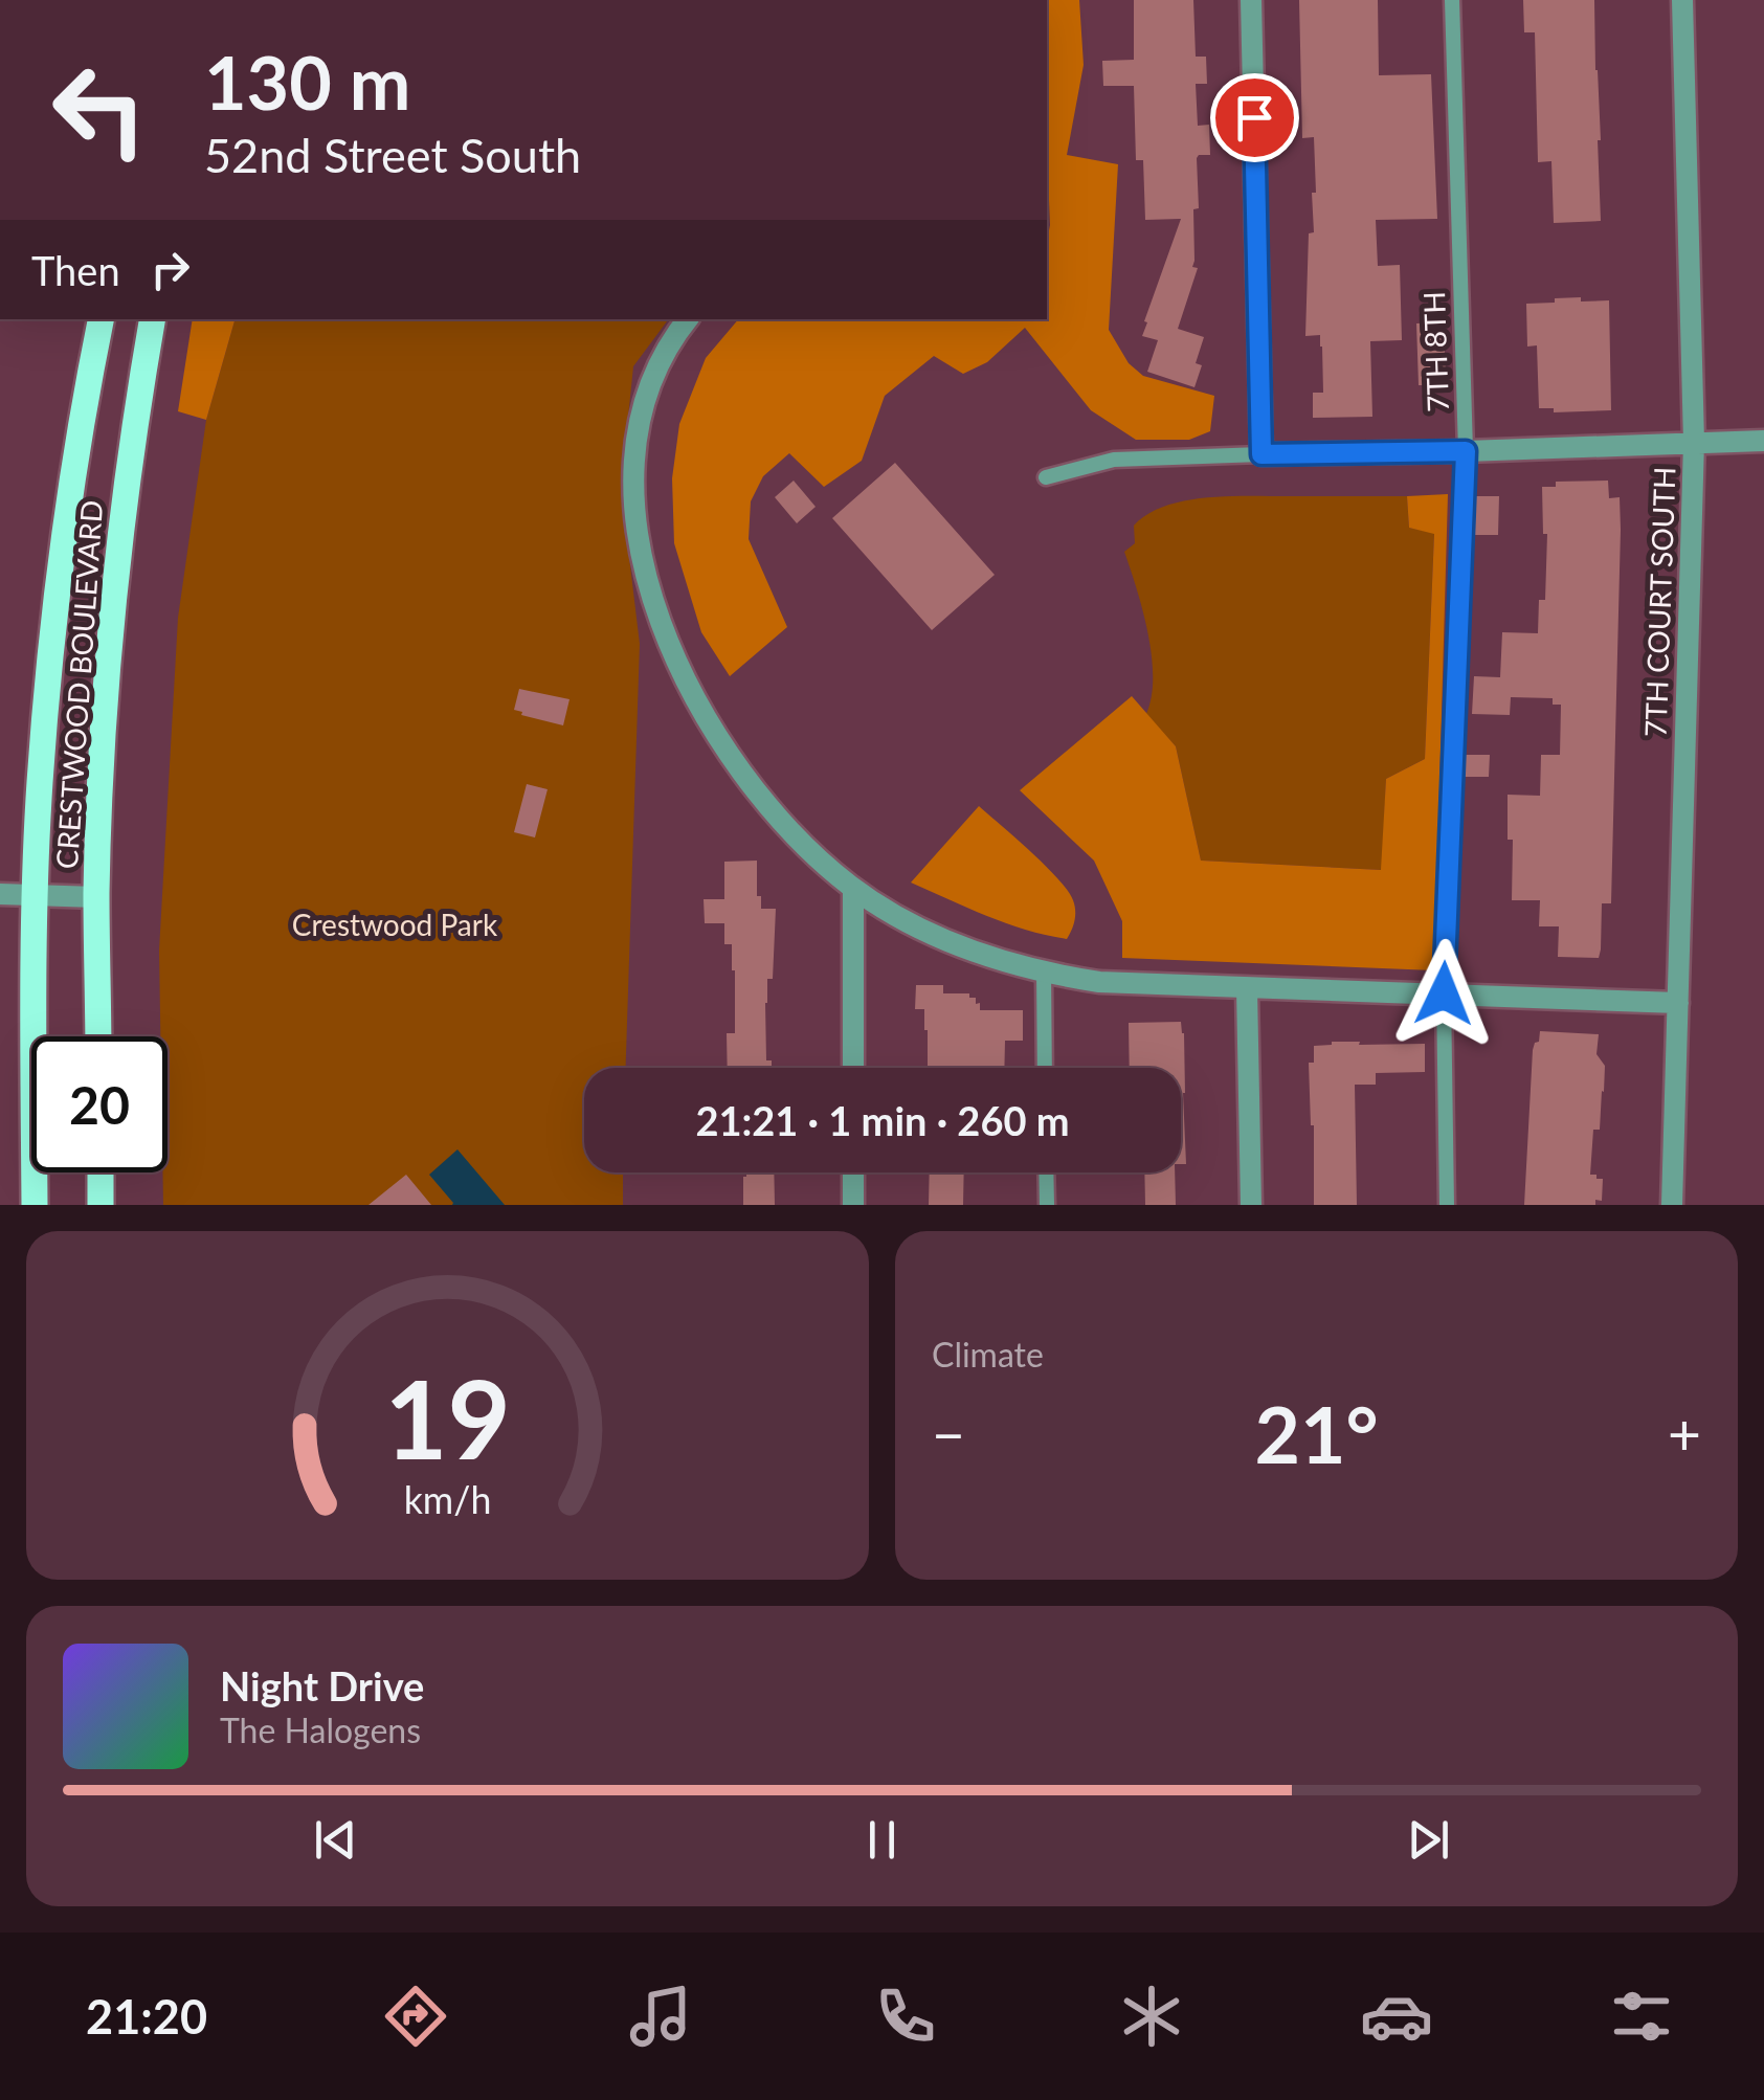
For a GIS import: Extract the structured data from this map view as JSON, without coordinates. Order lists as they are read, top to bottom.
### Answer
{
  "streets": {
    "main road": ["CRESTWOOD BOULEVARD"],
    "street": ["7TH COURT SOUTH"],
    "lane": ["7TH 8TH"]
  },
  "parks": ["Crestwood Park"],
  "page": {
    "turn": ["130 m", "52nd Street South"],
    "then": "Then",
    "limit": "20",
    "trip": "21:21 · 1 min · 260 m",
    "tile": "Climate",
    "heat": ["−", "21°", "+"],
    "song": ["Night Drive", "The Halogens"],
    "tabs": "21:20",
    "gauge": ["19", "km/h"]
  }
}
